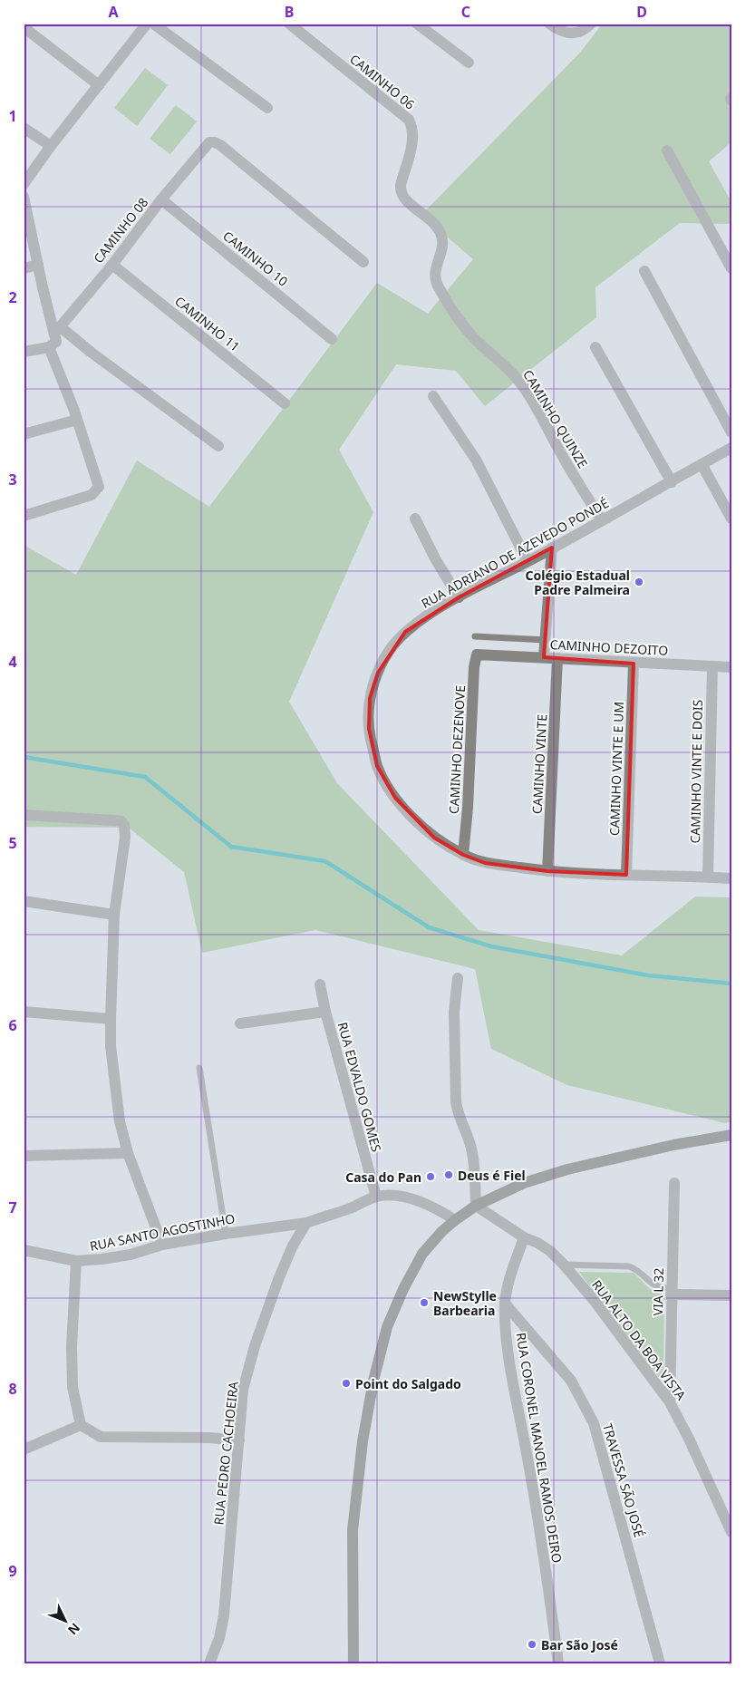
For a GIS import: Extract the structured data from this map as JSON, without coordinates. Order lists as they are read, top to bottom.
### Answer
{
  "streets": {
    "street": [
      "CAMINHO 06",
      "CAMINHO 08",
      "CAMINHO 10",
      "CAMINHO 11",
      "CAMINHO QUINZE",
      "RUA ADRIANO DE AZEVEDO PONDÉ",
      "CAMINHO DEZOITO",
      "CAMINHO DEZENOVE",
      "CAMINHO VINTE",
      "CAMINHO VINTE E UM",
      "CAMINHO VINTE E DOIS",
      "RUA EDVALDO GOMES",
      "RUA SANTO AGOSTINHO",
      "VIA L 32",
      "RUA ALTO DA BOA VISTA",
      "RUA CORONEL MANOEL RAMOS DEIRO",
      "RUA PEDRO CACHOEIRA",
      "TRAVESSA SÃO JOSÉ"
    ]
  },
  "crossings": [
    ["CAMINHO 06", "CAMINHO QUINZE"],
    ["CAMINHO 08", "CAMINHO 10"],
    ["CAMINHO 08", "CAMINHO 11"],
    ["CAMINHO QUINZE", "RUA ADRIANO DE AZEVEDO PONDÉ"],
    ["RUA ADRIANO DE AZEVEDO PONDÉ", "CAMINHO DEZENOVE"],
    ["RUA ADRIANO DE AZEVEDO PONDÉ", "CAMINHO VINTE"],
    ["RUA ADRIANO DE AZEVEDO PONDÉ", "CAMINHO VINTE E UM"],
    ["RUA ADRIANO DE AZEVEDO PONDÉ", "CAMINHO VINTE E DOIS"],
    ["CAMINHO DEZOITO", "CAMINHO DEZENOVE"],
    ["CAMINHO DEZOITO", "CAMINHO VINTE"],
    ["CAMINHO DEZOITO", "CAMINHO VINTE E UM"],
    ["CAMINHO DEZOITO", "CAMINHO VINTE E DOIS"],
    ["RUA SANTO AGOSTINHO", "RUA PEDRO CACHOEIRA"],
    ["VIA L 32", "RUA ALTO DA BOA VISTA"],
    ["RUA ALTO DA BOA VISTA", "RUA CORONEL MANOEL RAMOS DEIRO"],
    ["RUA CORONEL MANOEL RAMOS DEIRO", "TRAVESSA SÃO JOSÉ"]
  ],
  "places": [
    "Colégio Estadual Padre Palmeira",
    "Deus é Fiel",
    "Casa do Pan",
    "NewStylle Barbearia",
    "Point do Salgado",
    "Bar São José"
  ],
  "north": "bottom right",
  "grid": {
    "columns": [
      "A",
      "B",
      "C",
      "D"
    ],
    "rows": [
      "1",
      "2",
      "3",
      "4",
      "5",
      "6",
      "7",
      "8",
      "9"
    ]
  }
}
